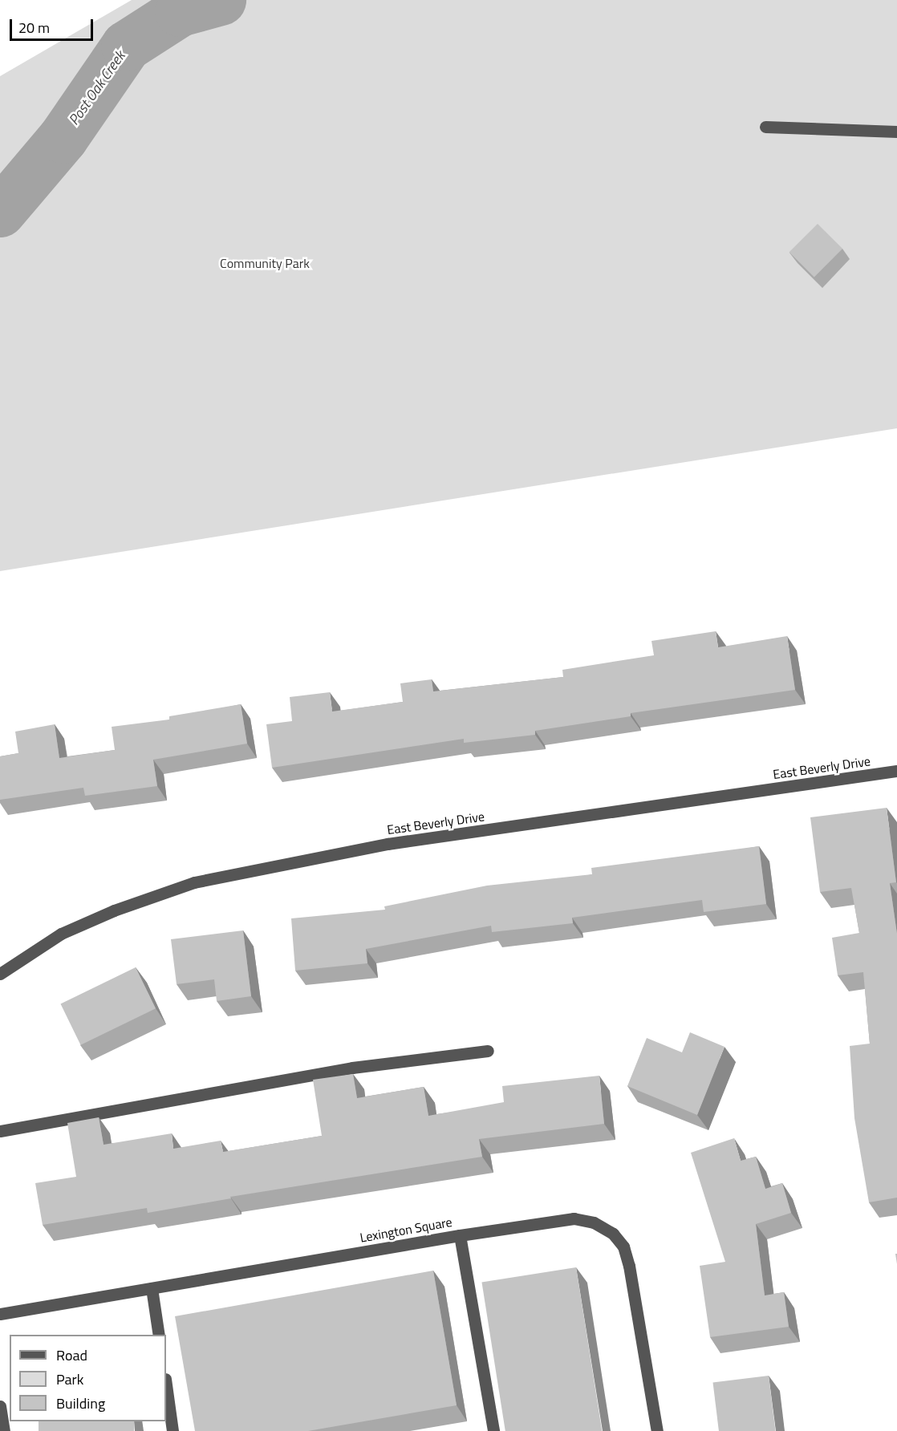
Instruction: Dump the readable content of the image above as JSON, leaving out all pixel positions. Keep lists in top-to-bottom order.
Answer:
{
  "streets": {
    "street": ["East Beverly Drive", "Lexington Square"]
  },
  "water": ["Post Oak Creek"],
  "parks": ["Community Park"],
  "legend": ["Road", "Park", "Building"],
  "scale_bar": "20 m"
}
